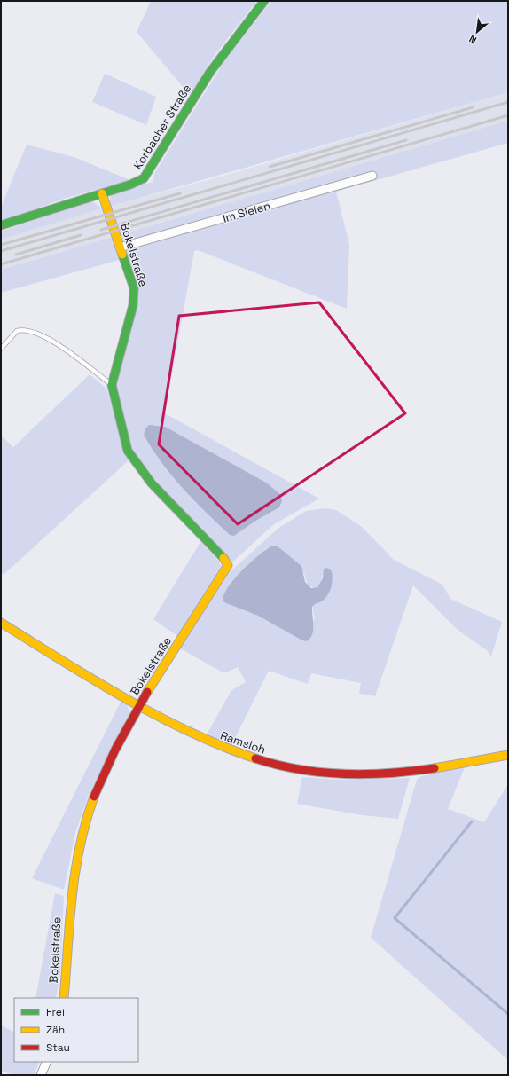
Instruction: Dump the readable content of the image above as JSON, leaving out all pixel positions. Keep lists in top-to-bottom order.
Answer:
{
  "streets": {
    "street": [
      "Korbacher Straße",
      "Im Sielen",
      "Bokelstraße",
      "Ramsloh"
    ]
  },
  "crossings": [
    ["Korbacher Straße", "Bokelstraße"],
    ["Im Sielen", "Bokelstraße"],
    ["Bokelstraße", "Ramsloh"]
  ],
  "legend": ["Frei", "Zäh", "Stau"],
  "north": "bottom left"
}
